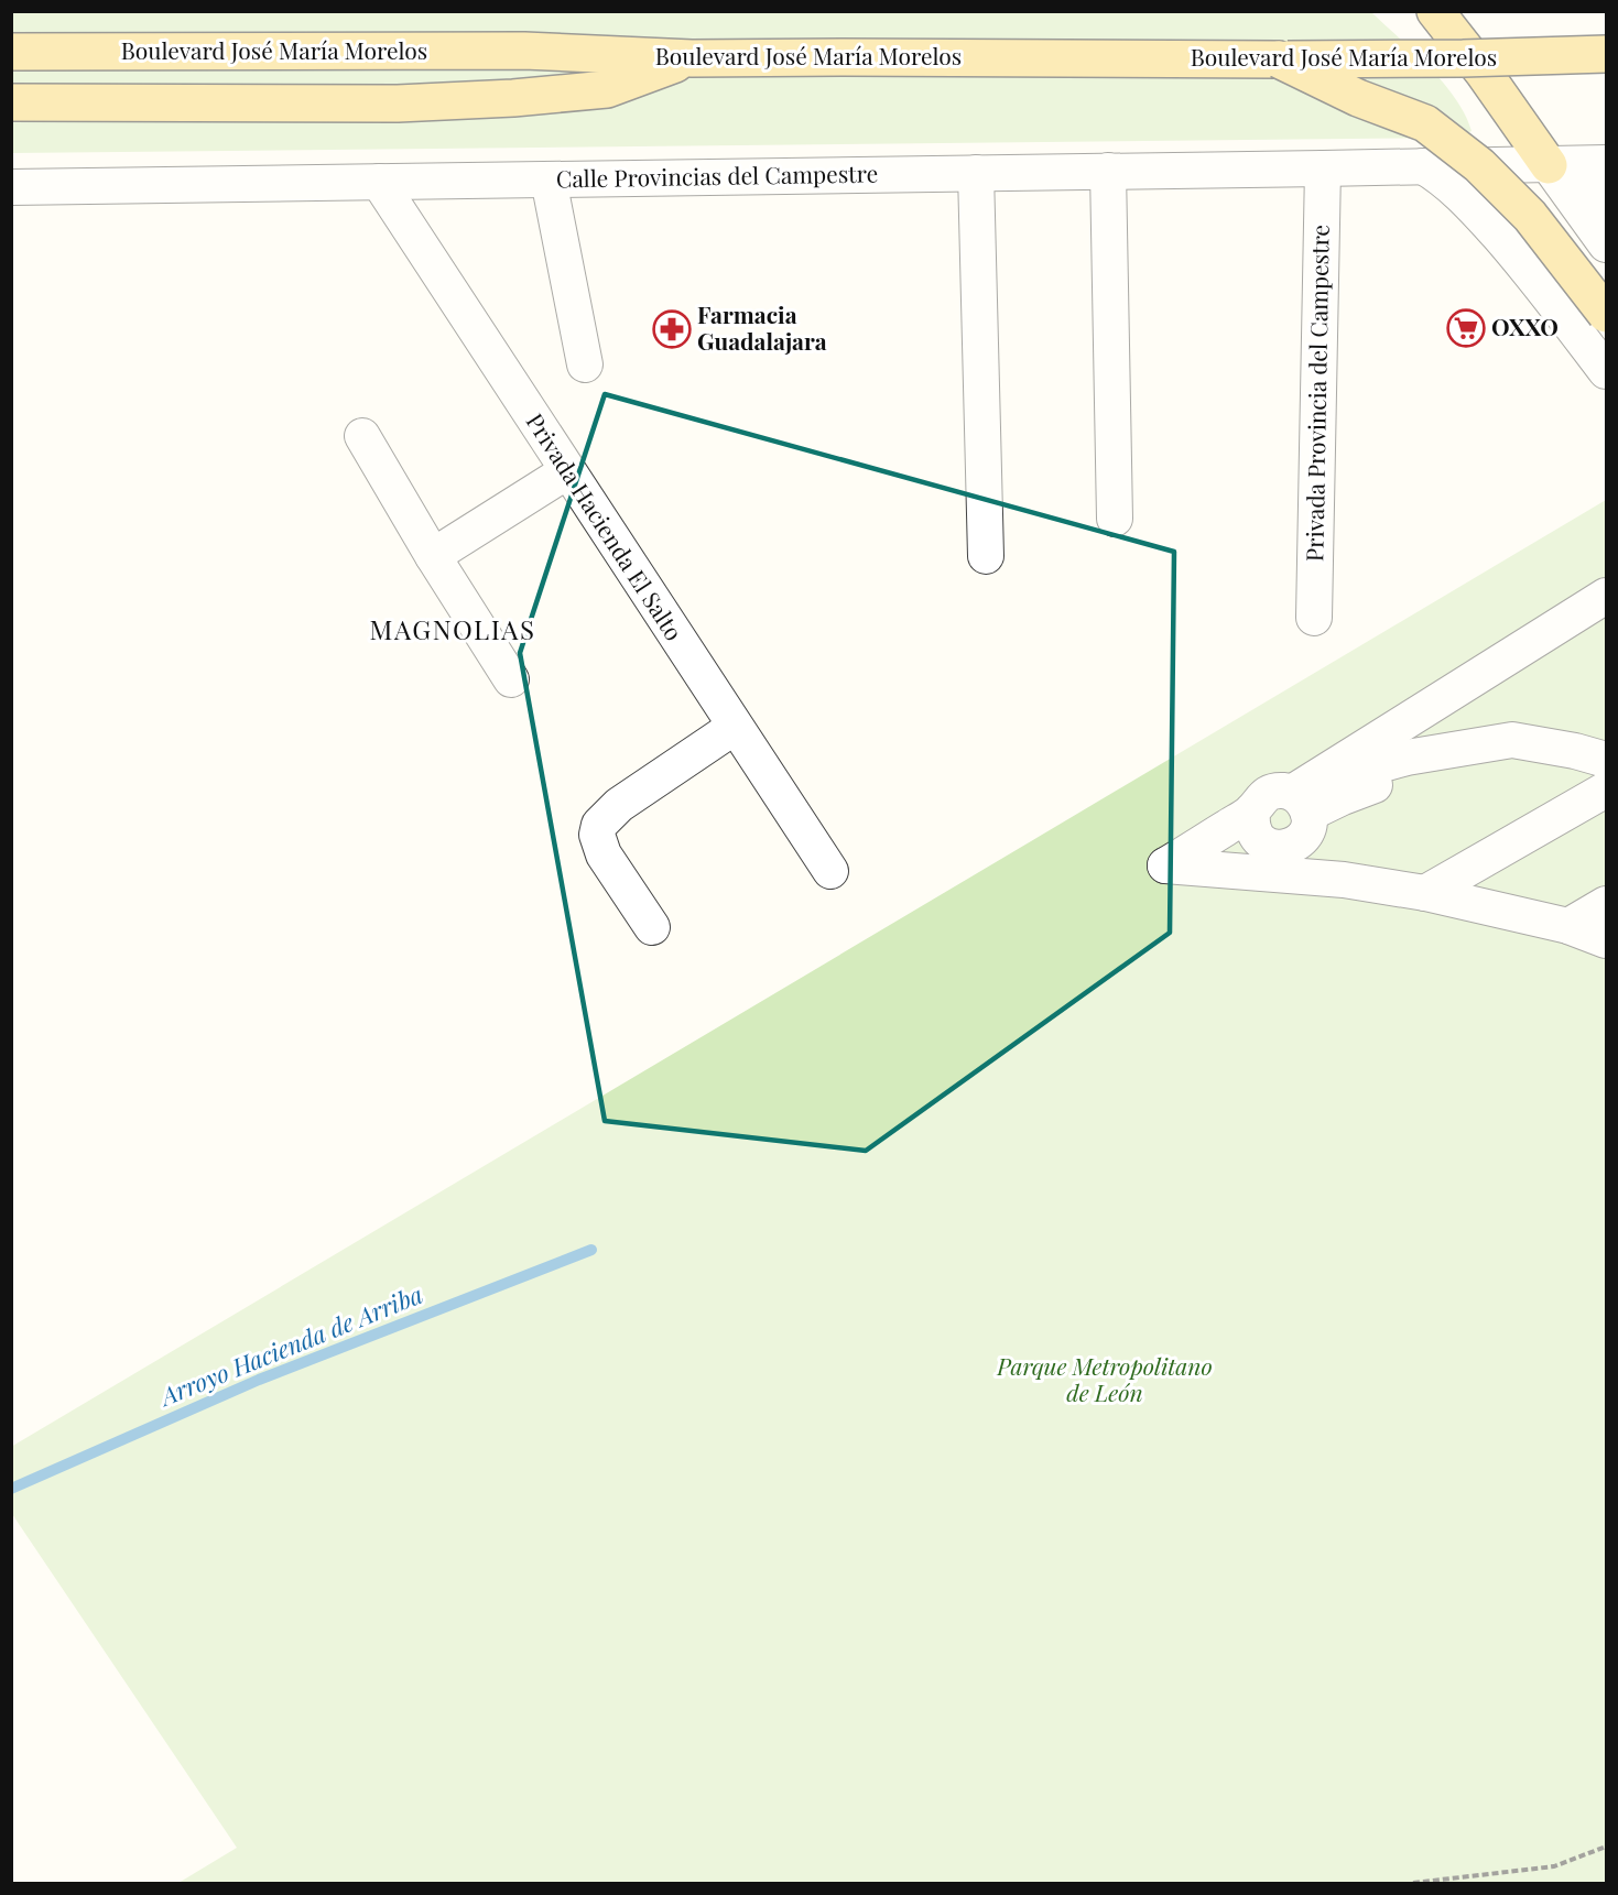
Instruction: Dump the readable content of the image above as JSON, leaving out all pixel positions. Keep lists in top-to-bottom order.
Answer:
{
  "streets": {
    "main road": ["Boulevard José María Morelos"],
    "street": ["Calle Provincias del Campestre", "Privada Provincia del Campestre", "Privada Hacienda El Salto"]
  },
  "crossings": [
    ["Calle Provincias del Campestre", "Privada Provincia del Campestre"],
    ["Calle Provincias del Campestre", "Privada Hacienda El Salto"]
  ],
  "districts": ["MAGNOLIAS"],
  "water": ["Arroyo Hacienda de Arriba"],
  "parks": ["Parque Metropolitano de León"],
  "places": {
    "supermarket": ["OXXO"],
    "pharmacy": ["Farmacia Guadalajara"]
  }
}
